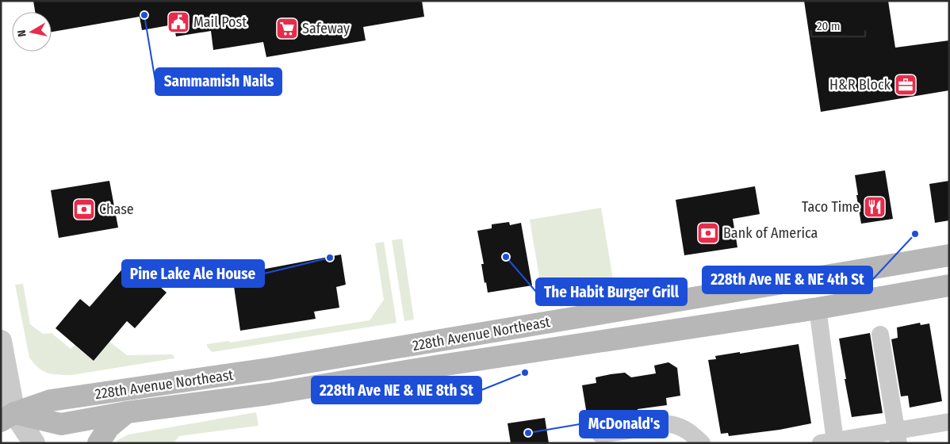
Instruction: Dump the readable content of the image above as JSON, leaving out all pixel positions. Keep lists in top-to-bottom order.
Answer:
{
  "streets": {
    "main road": ["228th Avenue Northeast"]
  },
  "places": {
    "other": [
      "Sammamish Nails",
      "228th Ave NE & NE 4th St",
      "The Habit Burger Grill",
      "Pine Lake Ale House",
      "228th Ave NE & NE 8th St",
      "McDonald's"
    ],
    "public building": ["Mail Post"],
    "supermarket": ["Safeway"],
    "office": ["H&R Block"],
    "restaurant": ["Taco Time"],
    "bank": ["Chase", "Bank of America"]
  },
  "scale_bar": "20 m",
  "north": "left"
}
